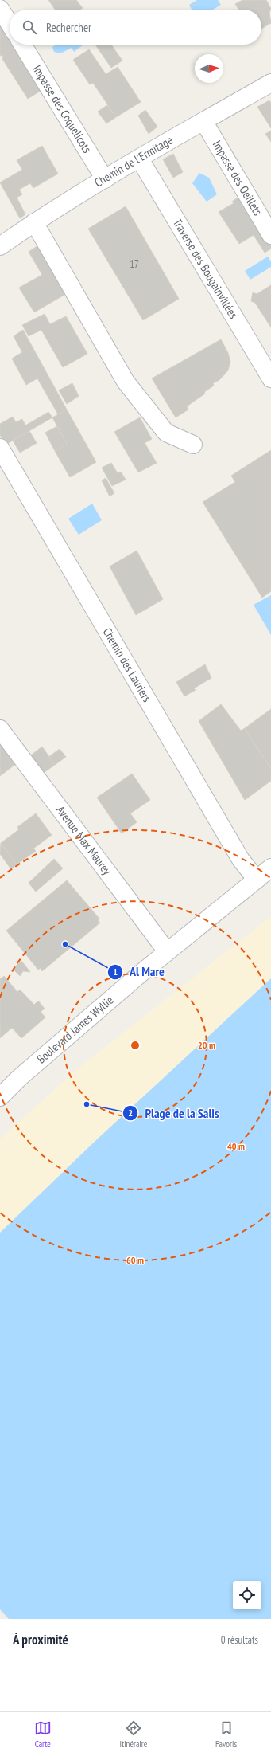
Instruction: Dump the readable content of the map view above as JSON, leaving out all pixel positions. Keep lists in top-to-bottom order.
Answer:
{
  "streets": {
    "street": [
      "Impasse des Coquelicots",
      "Chemin de l'Ermitage",
      "Impasse des Oeillets",
      "Traverse des Bougainvillées",
      "Chemin des Lauriers",
      "Avenue Max Maurey",
      "Boulevard James Wyllie"
    ]
  },
  "crossings": [
    ["Impasse des Coquelicots", "Chemin de l'Ermitage"],
    ["Chemin de l'Ermitage", "Impasse des Oeillets"],
    ["Chemin de l'Ermitage", "Traverse des Bougainvillées"],
    ["Chemin des Lauriers", "Boulevard James Wyllie"],
    ["Avenue Max Maurey", "Boulevard James Wyllie"]
  ],
  "places": ["Al Mare", "Plage de la Salis"],
  "house_numbers": ["17"],
  "north": "right",
  "page": {
    "search": "Rechercher",
    "heading": ["À proximité", "0 résultats"],
    "nav": ["Carte", "Itinéraire", "Favoris"]
  },
  "rings": ["20 m", "40 m", "60 m"]
}
